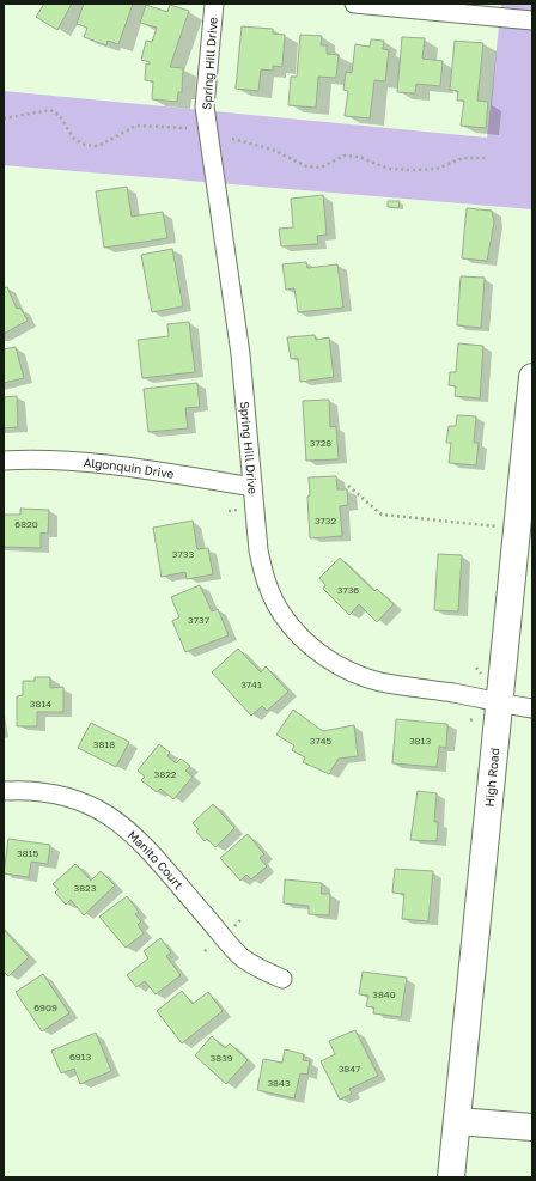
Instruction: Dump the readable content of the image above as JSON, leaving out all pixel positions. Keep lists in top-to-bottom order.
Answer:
{
  "streets": {
    "street": [
      "Spring Hill Drive",
      "Algonquin Drive",
      "High Road",
      "Manito Court"
    ]
  },
  "crossings": [
    ["Spring Hill Drive", "Algonquin Drive"],
    ["Spring Hill Drive", "High Road"]
  ],
  "house_numbers": [
    "3728",
    "3732",
    "6820",
    "3733",
    "3736",
    "3737",
    "3741",
    "3814",
    "3745",
    "3813",
    "3818",
    "3822",
    "3815",
    "3823",
    "3840",
    "6909",
    "6913",
    "3839",
    "3847",
    "3843"
  ]
}
